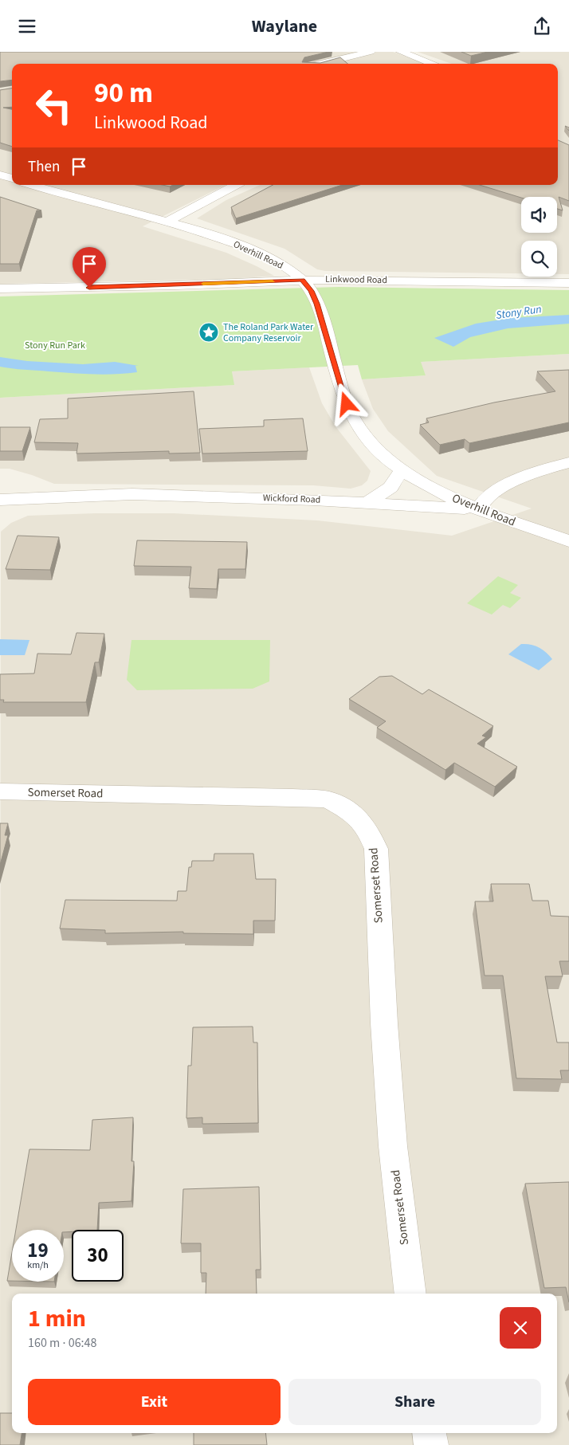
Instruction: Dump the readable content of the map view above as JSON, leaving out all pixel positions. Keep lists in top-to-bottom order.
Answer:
{
  "streets": {
    "street": [
      "Overhill Road",
      "Linkwood Road",
      "Wickford Road",
      "Somerset Road"
    ]
  },
  "crossings": [
    ["Overhill Road", "Linkwood Road"],
    ["Overhill Road", "Wickford Road"]
  ],
  "water": ["Stony Run"],
  "parks": ["Stony Run Park"],
  "places": {
    "place": ["The Roland Park Water Company Reservoir"]
  },
  "page": {
    "header": "Waylane",
    "turn": ["90 m", "Linkwood Road"],
    "then": "Then",
    "speed": "19 km/h",
    "limit": "30",
    "heading": ["1 min", "160 m · 06:48"],
    "buttons": ["Exit", "Share"]
  }
}
